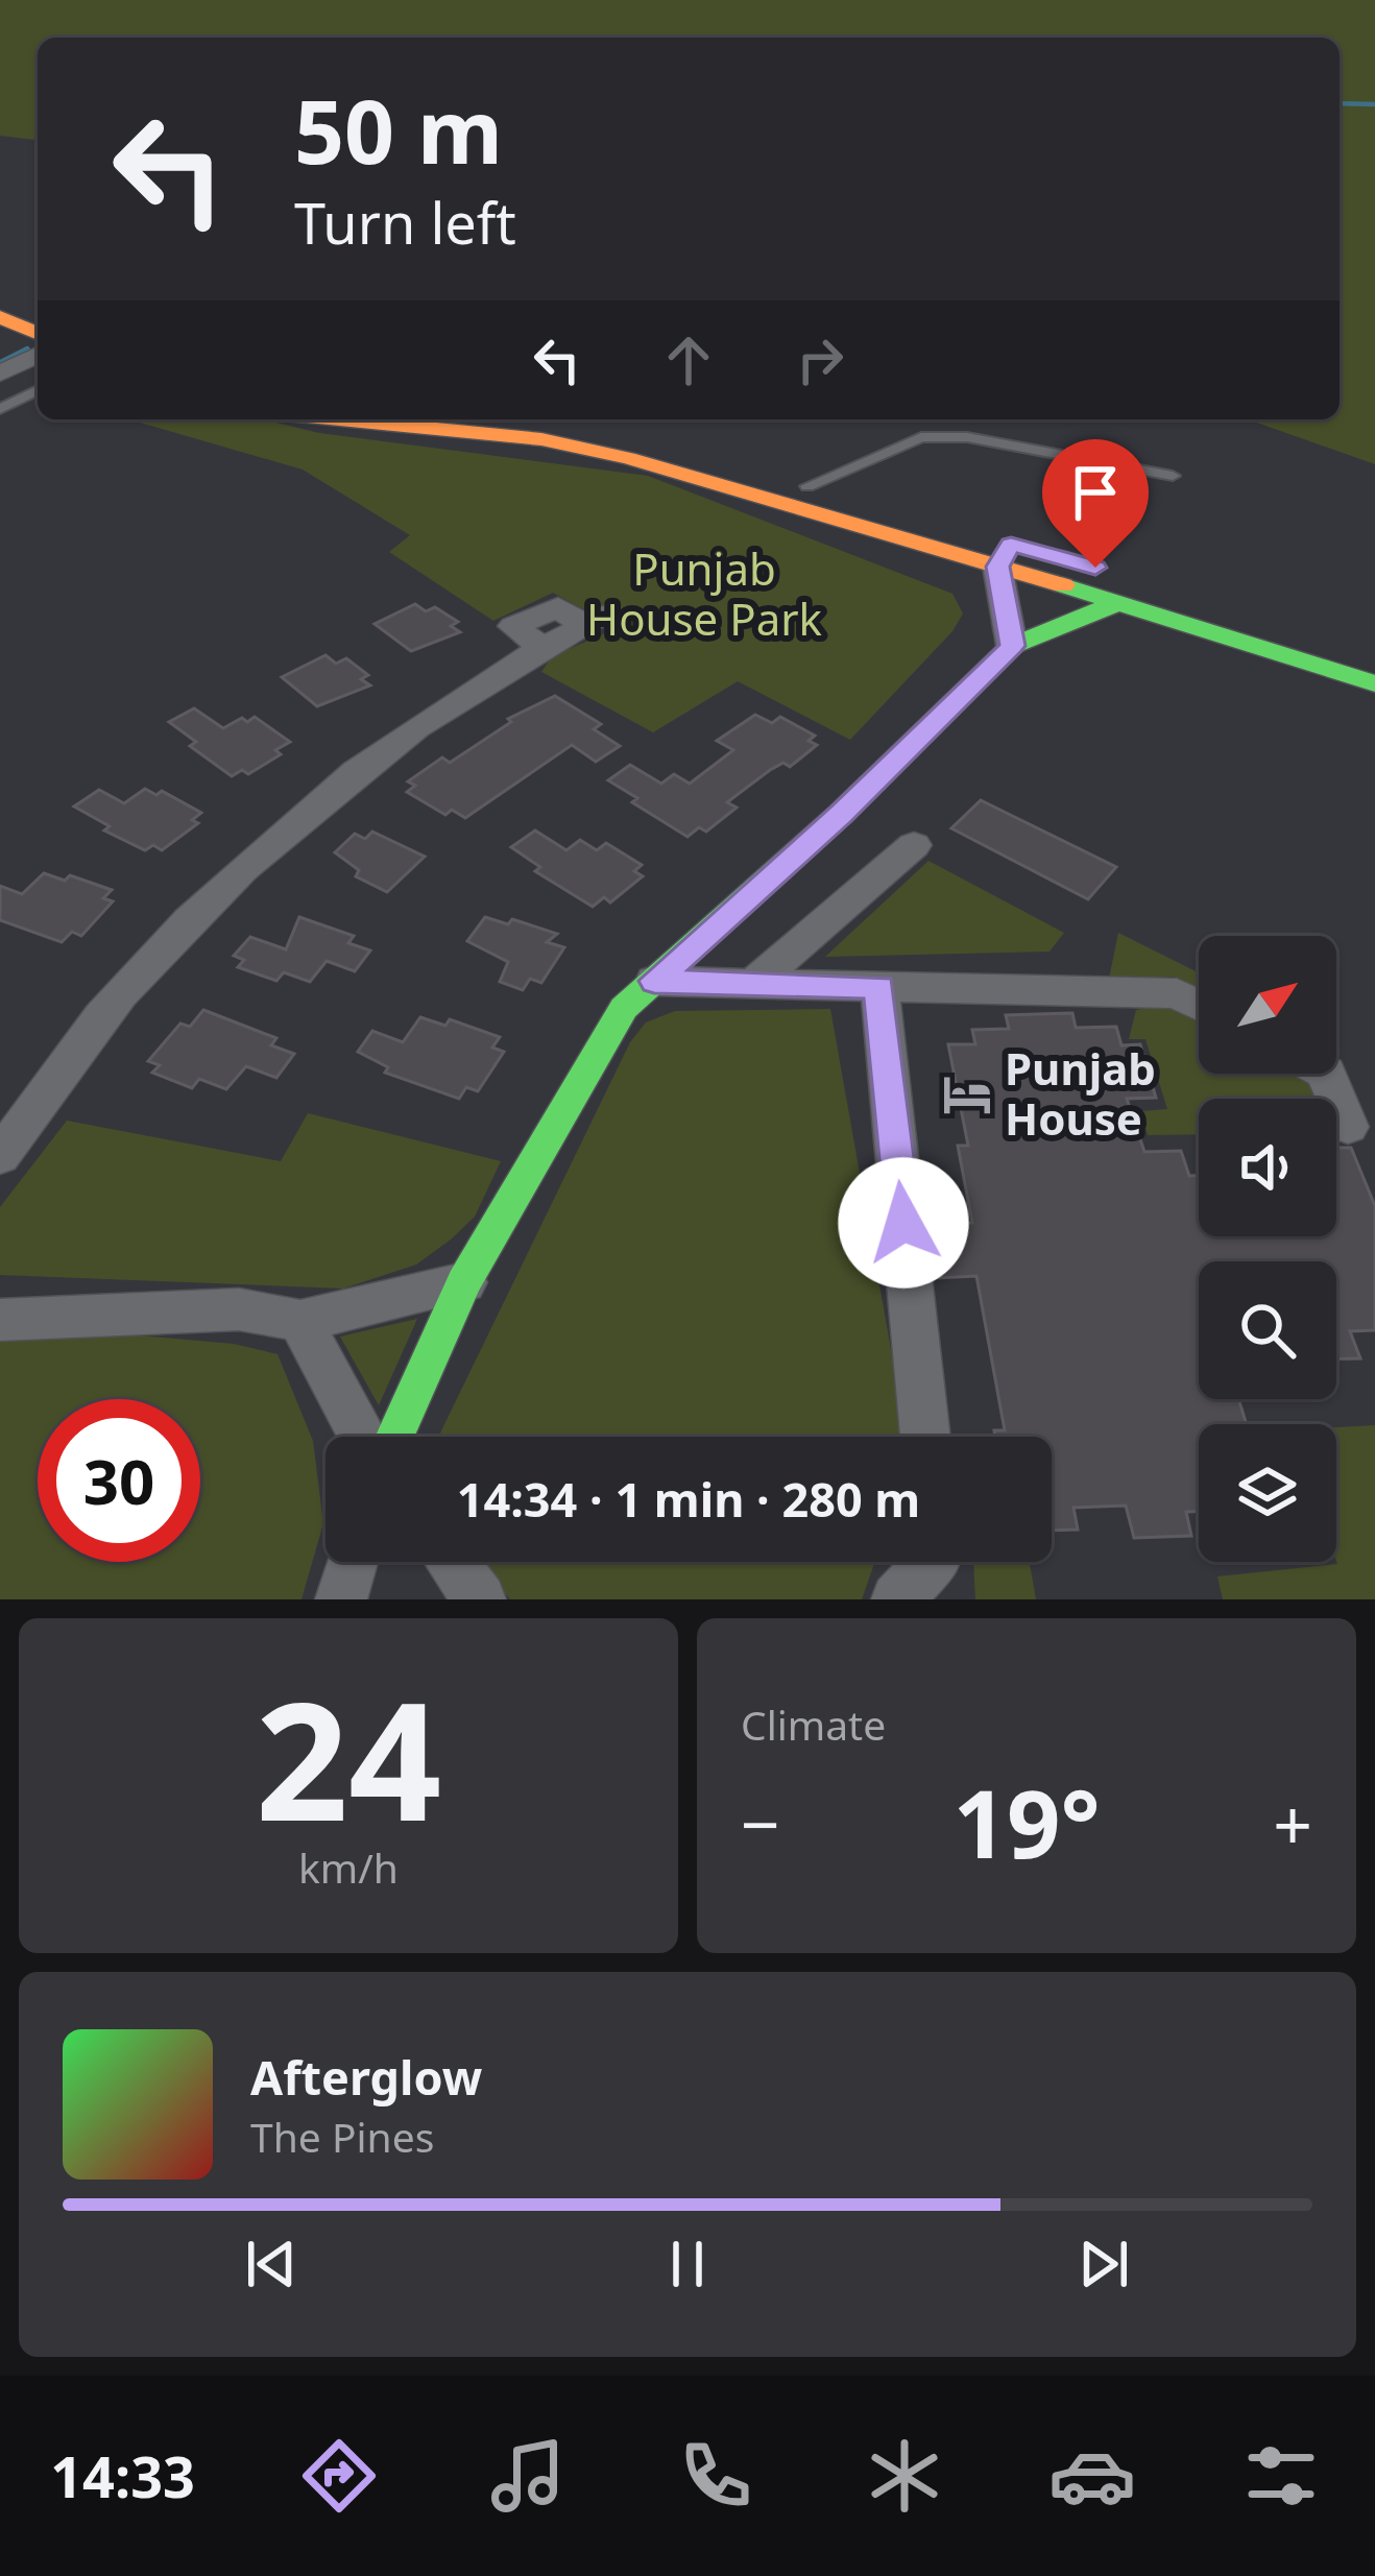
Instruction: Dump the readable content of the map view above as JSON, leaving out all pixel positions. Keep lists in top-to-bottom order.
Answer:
{
  "parks": ["Punjab House Park"],
  "places": {
    "hotel": ["Punjab House"]
  },
  "north": "top right",
  "page": {
    "turn": ["50 m", "Turn left"],
    "limit": "30",
    "trip": "14:34 · 1 min · 280 m",
    "tile": [
      ["24", "km/h"],
      "Climate"
    ],
    "heat": ["−", "19°", "+"],
    "song": ["Afterglow", "The Pines"],
    "tabs": "14:33"
  }
}
